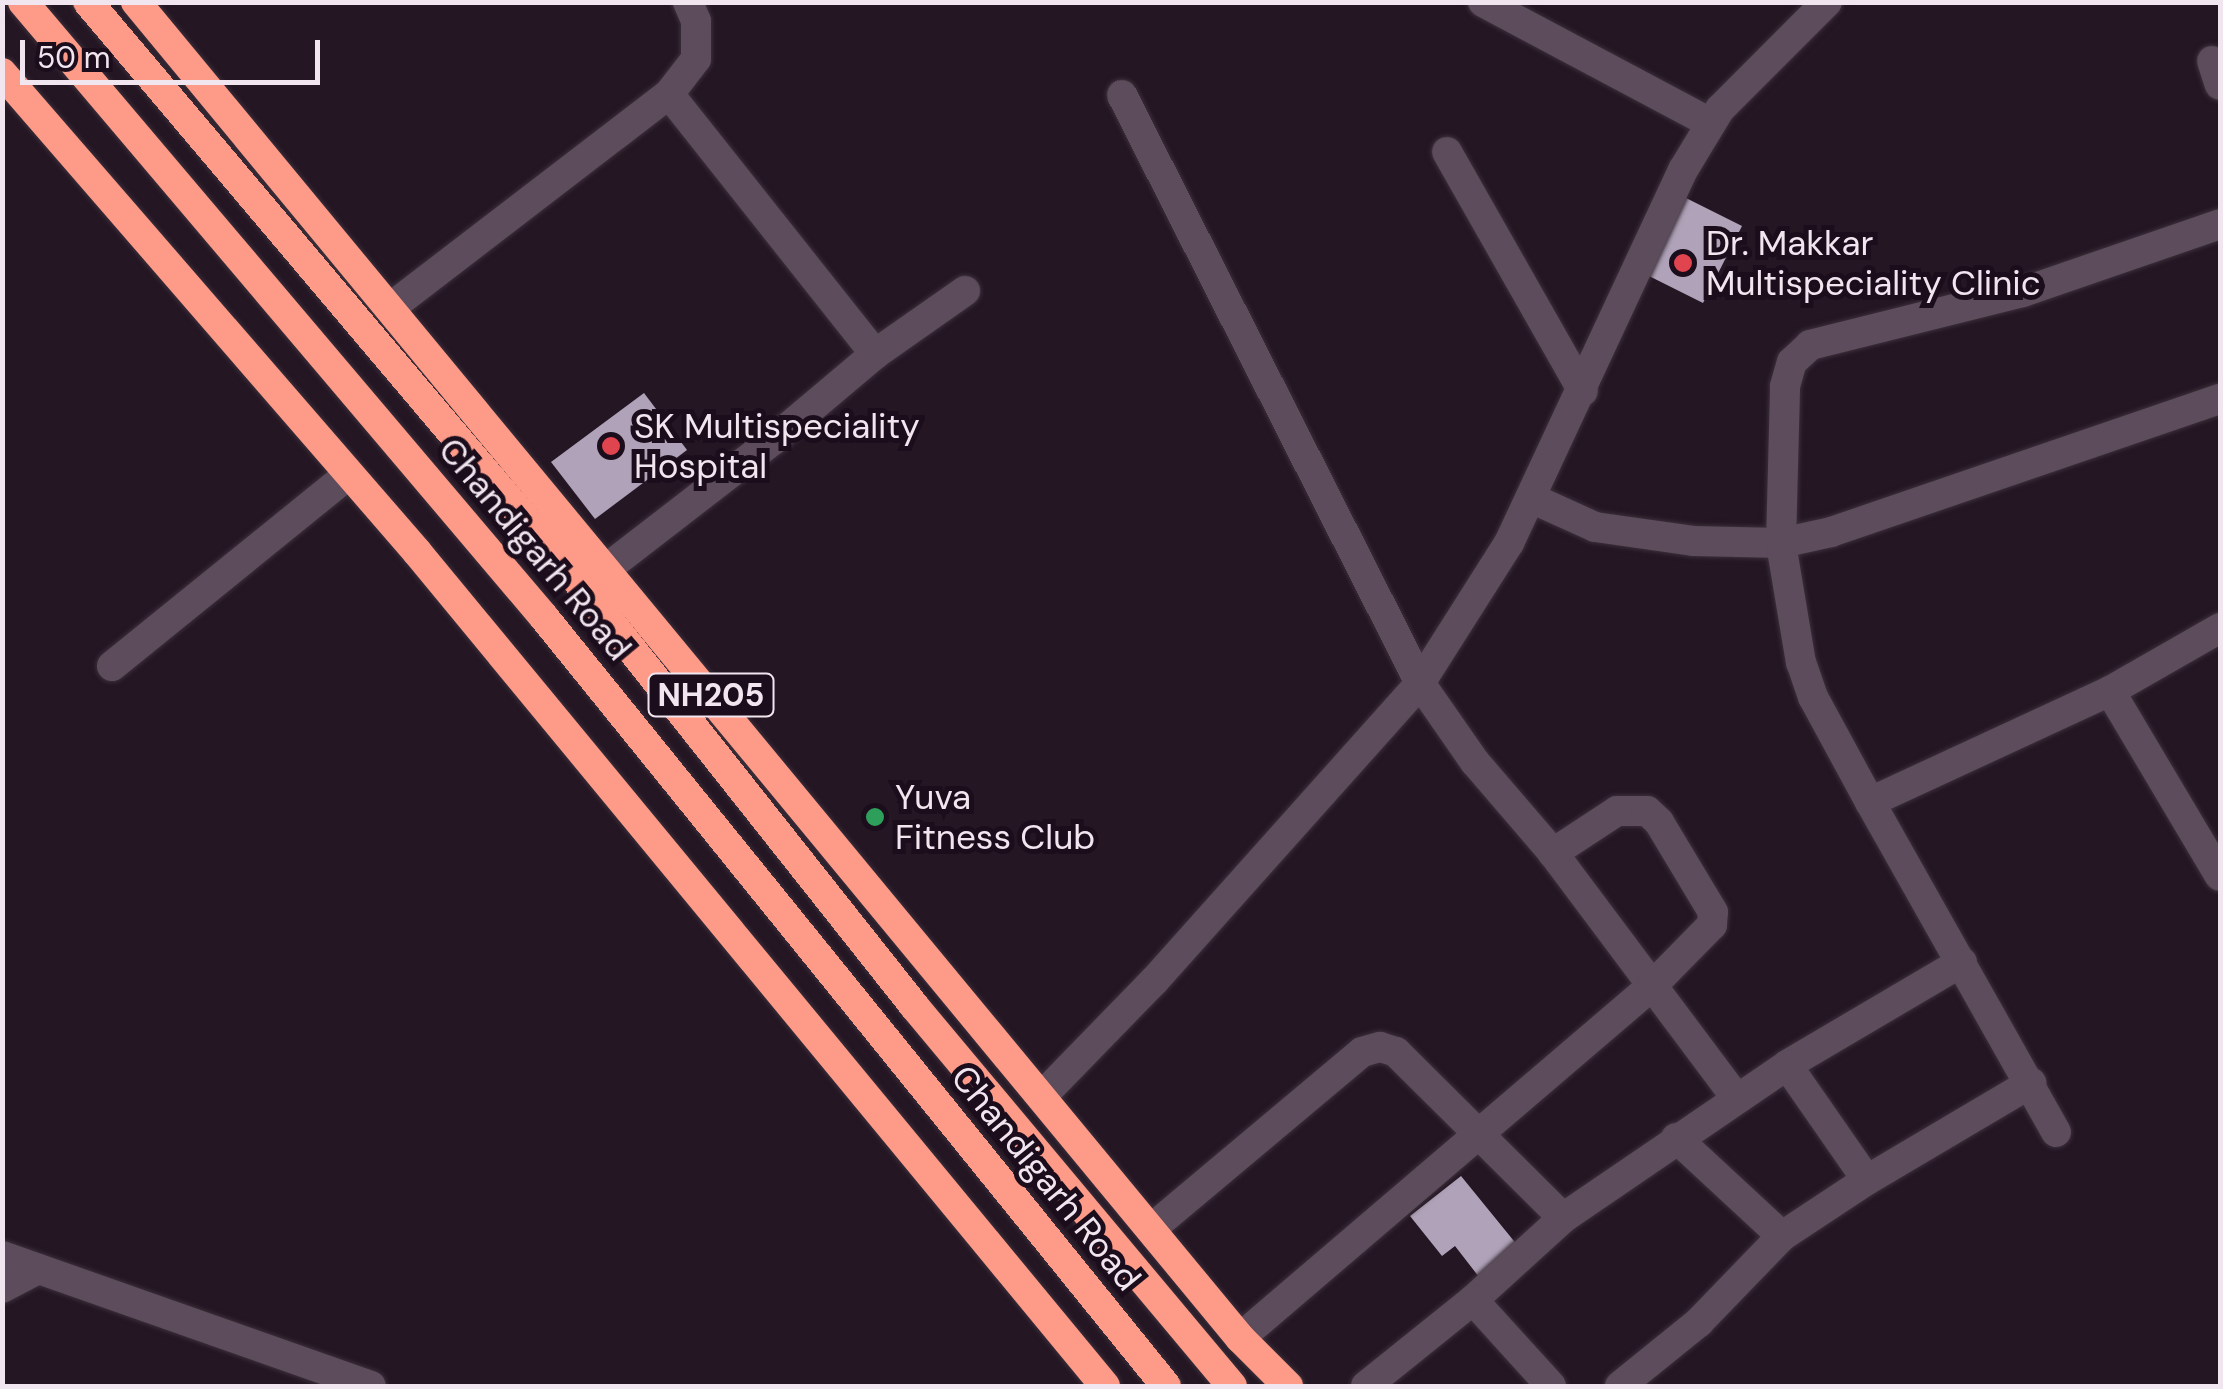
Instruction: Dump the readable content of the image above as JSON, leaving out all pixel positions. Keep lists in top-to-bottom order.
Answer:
{
  "streets": {
    "highway": ["Chandigarh Road", "NH205"]
  },
  "places": ["Dr. Makkar Multispeciality Clinic", "SK Multispeciality Hospital", "Yuva Fitness Club"],
  "scale_bar": "50 m"
}
